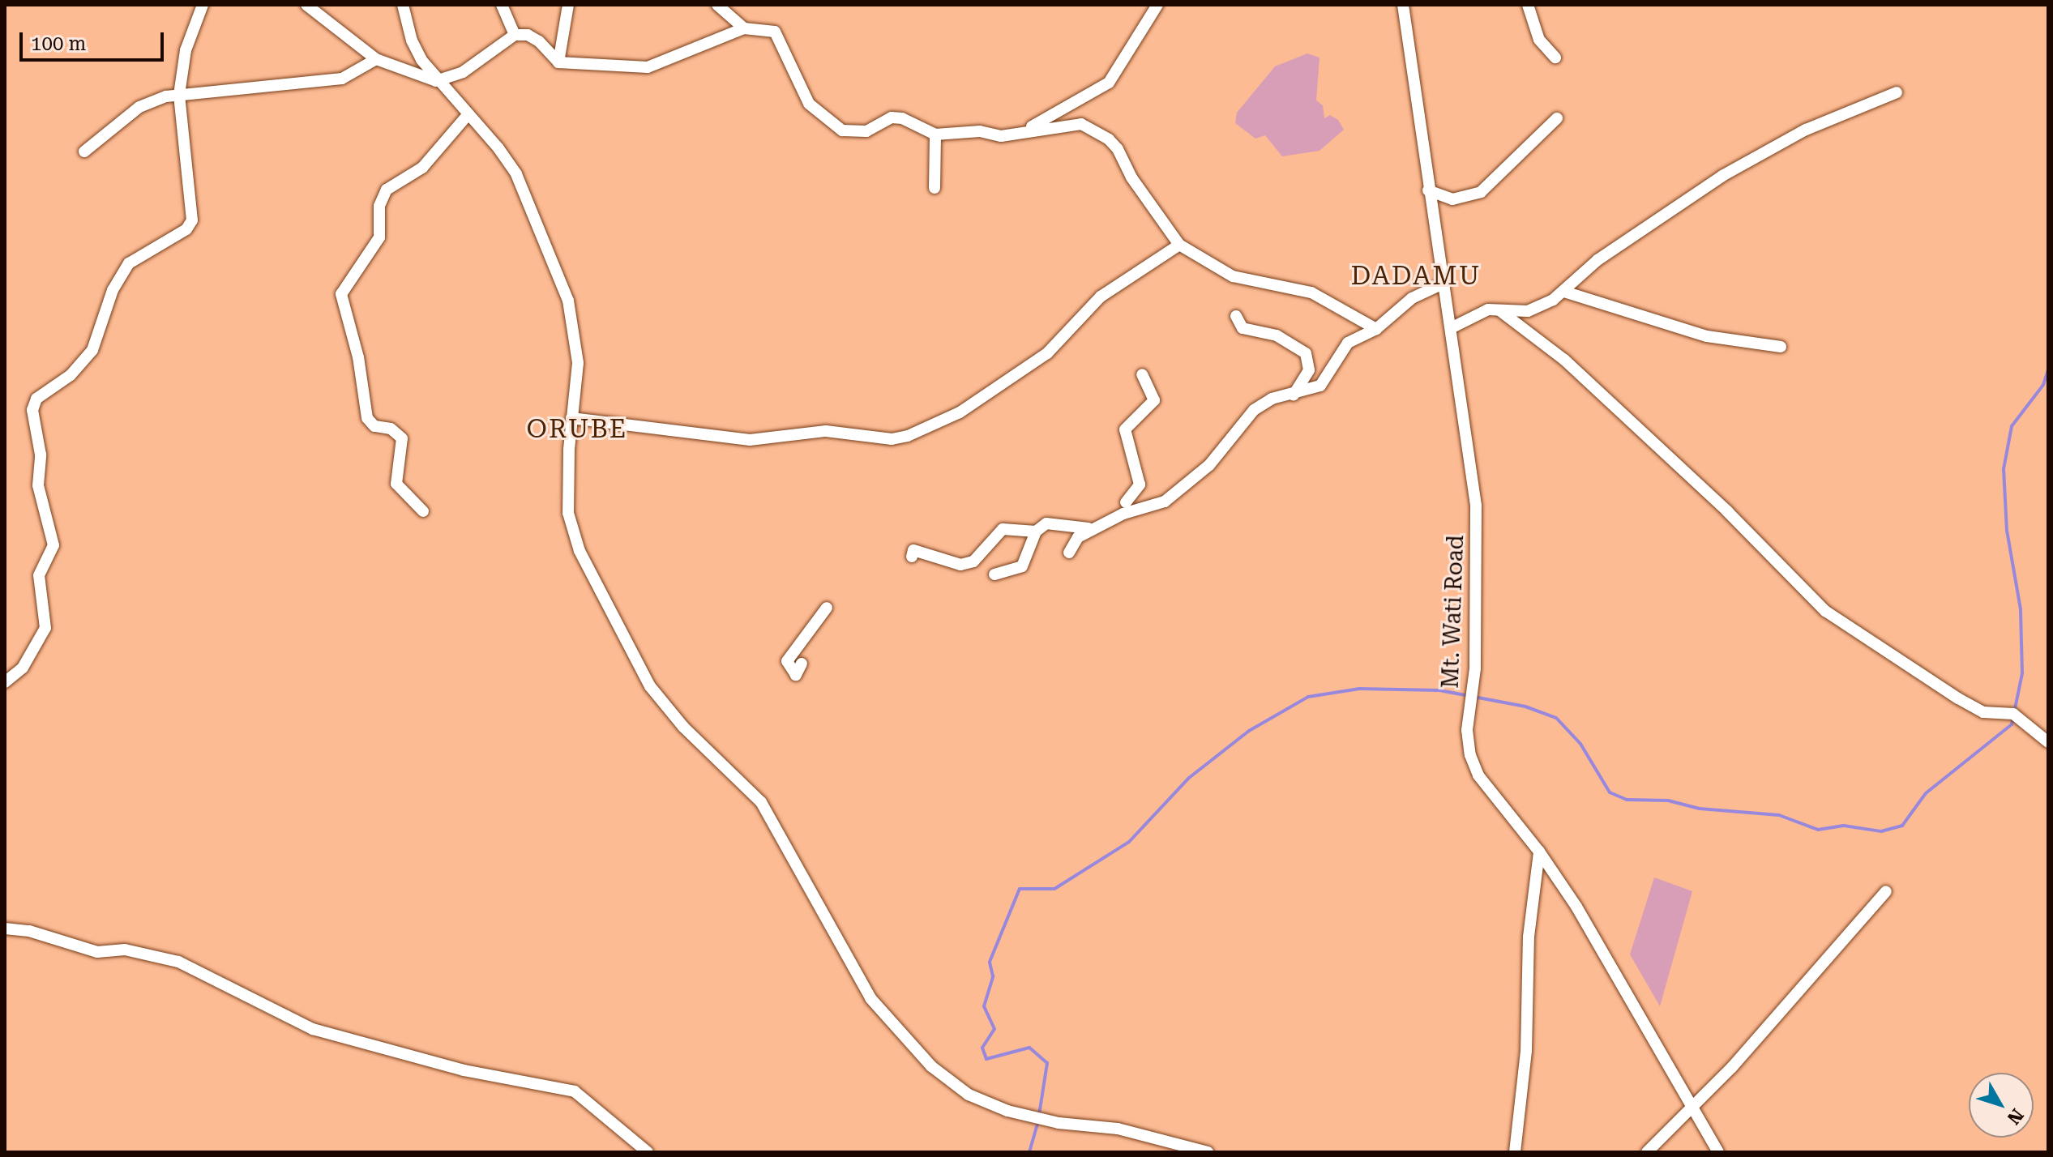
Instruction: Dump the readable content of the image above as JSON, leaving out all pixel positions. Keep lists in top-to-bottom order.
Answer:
{
  "streets": {
    "street": ["Mt. Wati Road"]
  },
  "districts": ["DADAMU", "ORUBE"],
  "scale_bar": "100 m",
  "north": "bottom right"
}
